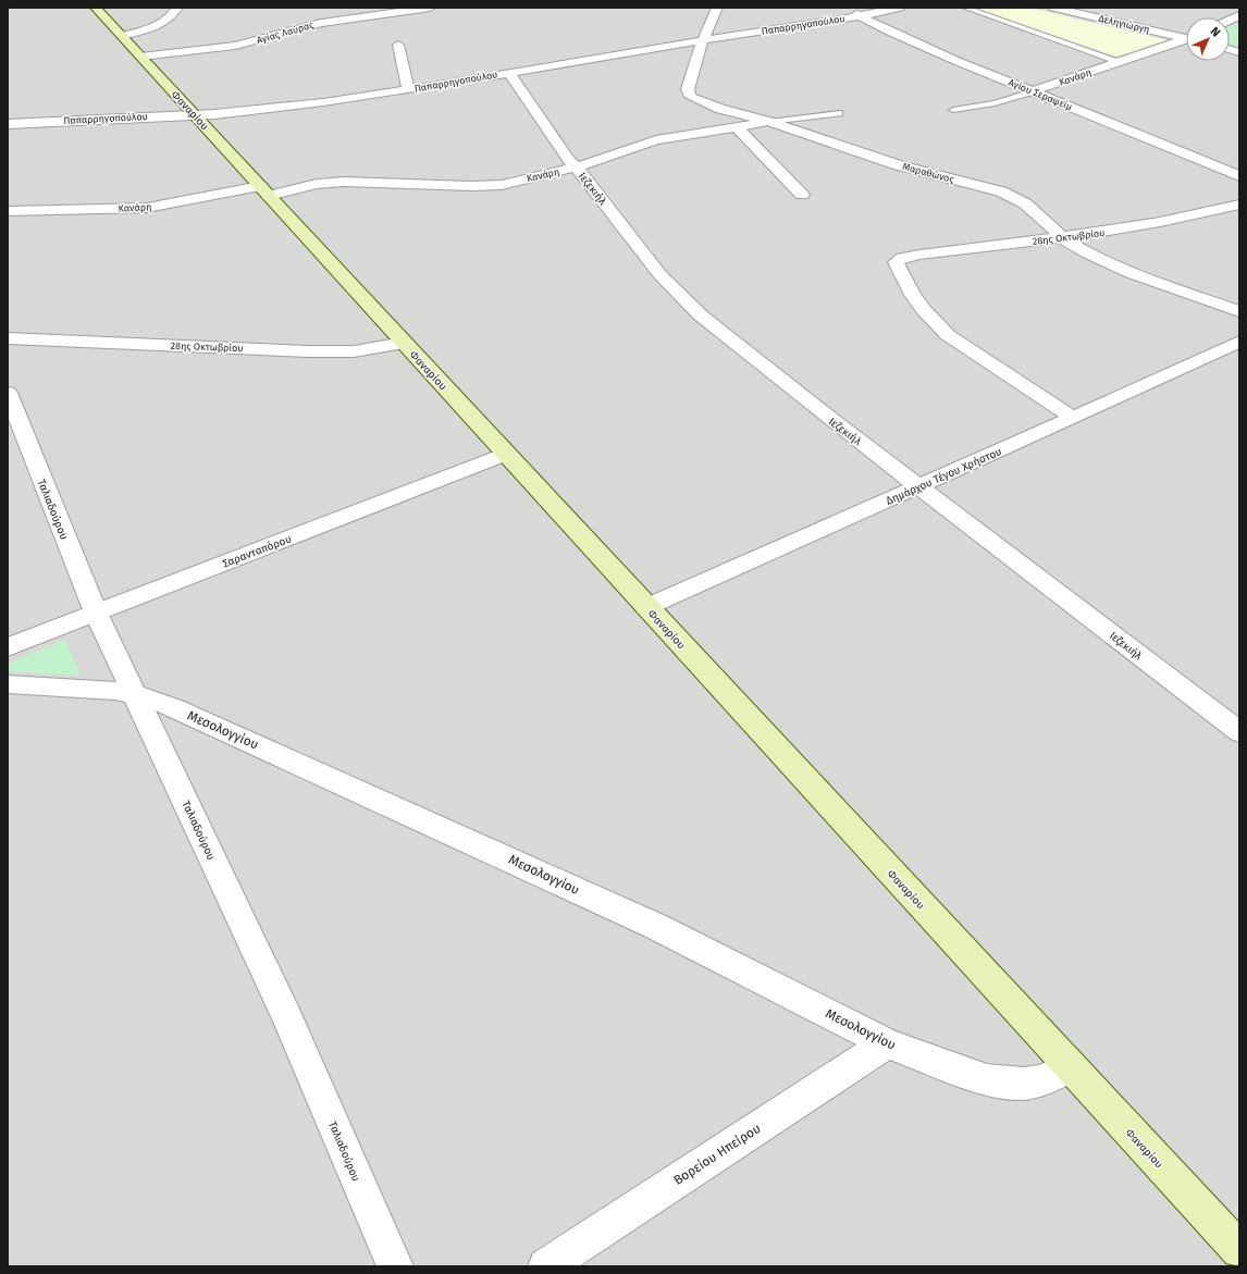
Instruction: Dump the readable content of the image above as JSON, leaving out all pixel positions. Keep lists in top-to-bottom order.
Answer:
{
  "streets": {
    "main road": ["Φαναρίου"],
    "street": [
      "Δεληγιώργη",
      "Παπαρρηγοπούλου",
      "Αγίας Λαύρας",
      "Κανάρη",
      "Αγίου Σεραφείμ",
      "Μαραθώνος",
      "Ιεζεκιήλ",
      "28ης Οκτωβρίου",
      "Δημάρχου Τέγου Χρήστου",
      "Ταλιαδούρου",
      "Σαρανταπόρου",
      "Μεσολογγίου",
      "Βορείου Ηπείρου"
    ]
  },
  "crossings": [
    ["Παπαρρηγοπούλου", "Αγίου Σεραφείμ"],
    ["Παπαρρηγοπούλου", "Φαναρίου"],
    ["Παπαρρηγοπούλου", "Μαραθώνος"],
    ["Παπαρρηγοπούλου", "Ιεζεκιήλ"],
    ["Αγίας Λαύρας", "Φαναρίου"],
    ["Κανάρη", "Αγίου Σεραφείμ"],
    ["Κανάρη", "Φαναρίου"],
    ["Κανάρη", "Μαραθώνος"],
    ["Κανάρη", "Ιεζεκιήλ"],
    ["Φαναρίου", "28ης Οκτωβρίου"],
    ["Φαναρίου", "Δημάρχου Τέγου Χρήστου"],
    ["Φαναρίου", "Σαρανταπόρου"],
    ["Φαναρίου", "Μεσολογγίου"],
    ["Μαραθώνος", "28ης Οκτωβρίου"],
    ["Ιεζεκιήλ", "Δημάρχου Τέγου Χρήστου"],
    ["28ης Οκτωβρίου", "Δημάρχου Τέγου Χρήστου"],
    ["Ταλιαδούρου", "Σαρανταπόρου"],
    ["Ταλιαδούρου", "Μεσολογγίου"],
    ["Μεσολογγίου", "Βορείου Ηπείρου"]
  ],
  "north": "top right"
}
